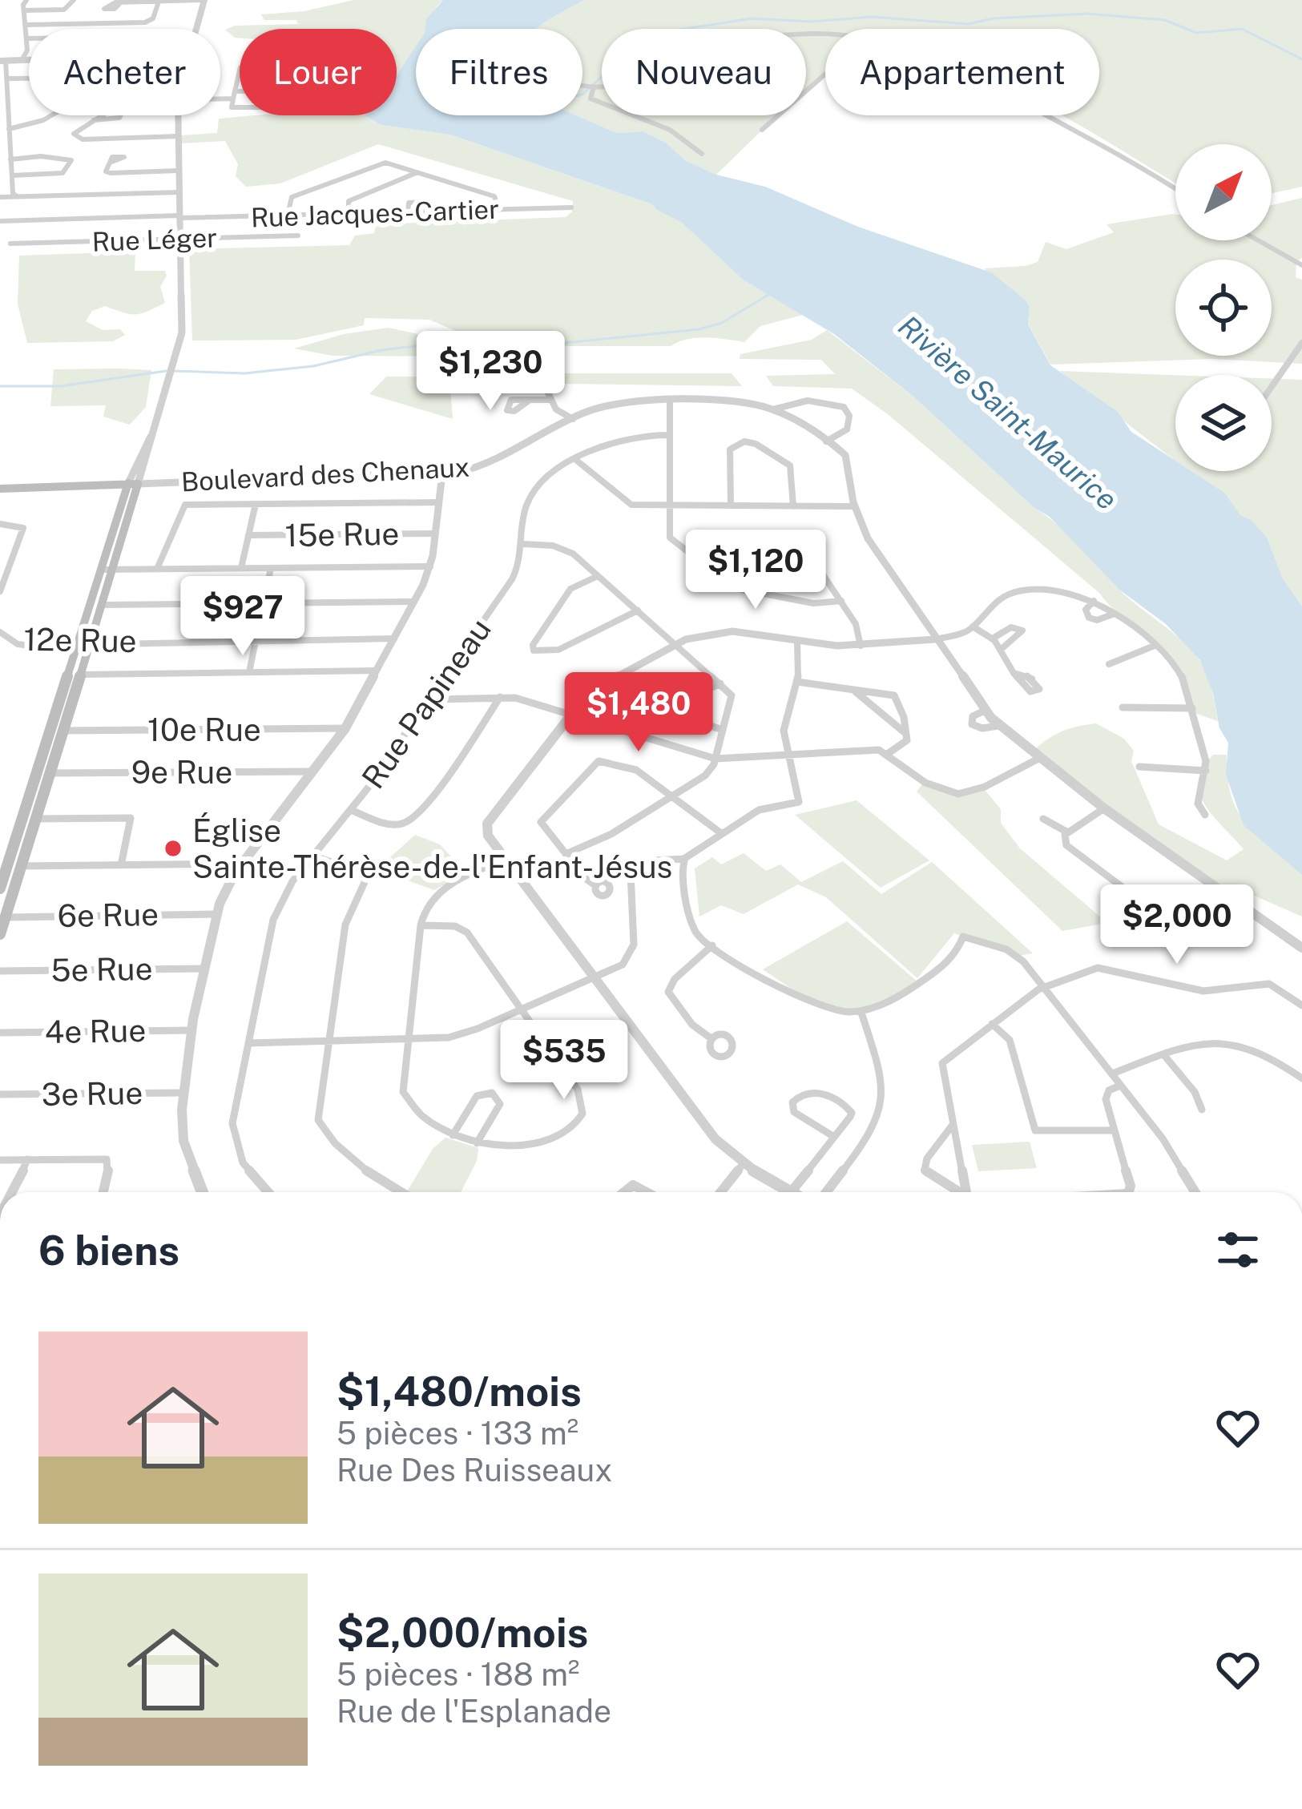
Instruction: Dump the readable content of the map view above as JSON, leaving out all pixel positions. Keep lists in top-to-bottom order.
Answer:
{
  "streets": {
    "main road": ["Boulevard des Chenaux"],
    "street": [
      "Rue Jacques-Cartier",
      "Rue Léger",
      "15e Rue",
      "12e Rue",
      "Rue Papineau",
      "10e Rue",
      "9e Rue",
      "6e Rue",
      "5e Rue",
      "4e Rue",
      "3e Rue"
    ]
  },
  "water": ["Rivière Saint-Maurice"],
  "places": ["Église Sainte-Thérèse-de-l'Enfant-Jésus"],
  "north": "top right",
  "page": {
    "chip": [
      "Acheter",
      "Louer",
      "Filtres",
      "Nouveau",
      "Appartement"
    ],
    "price": [
      "$1,230",
      "$1,120",
      "$927",
      "$1,480",
      "$2,000",
      "$535"
    ],
    "heading": "6 biens",
    "list": [
      {
        "name": "$1,480/mois",
        "note": "5 pièces · 133 m² · Rue Des Ruisseaux"
      },
      {
        "name": "$2,000/mois",
        "note": "5 pièces · 188 m² · Rue de l'Esplanade"
      }
    ]
  }
}
